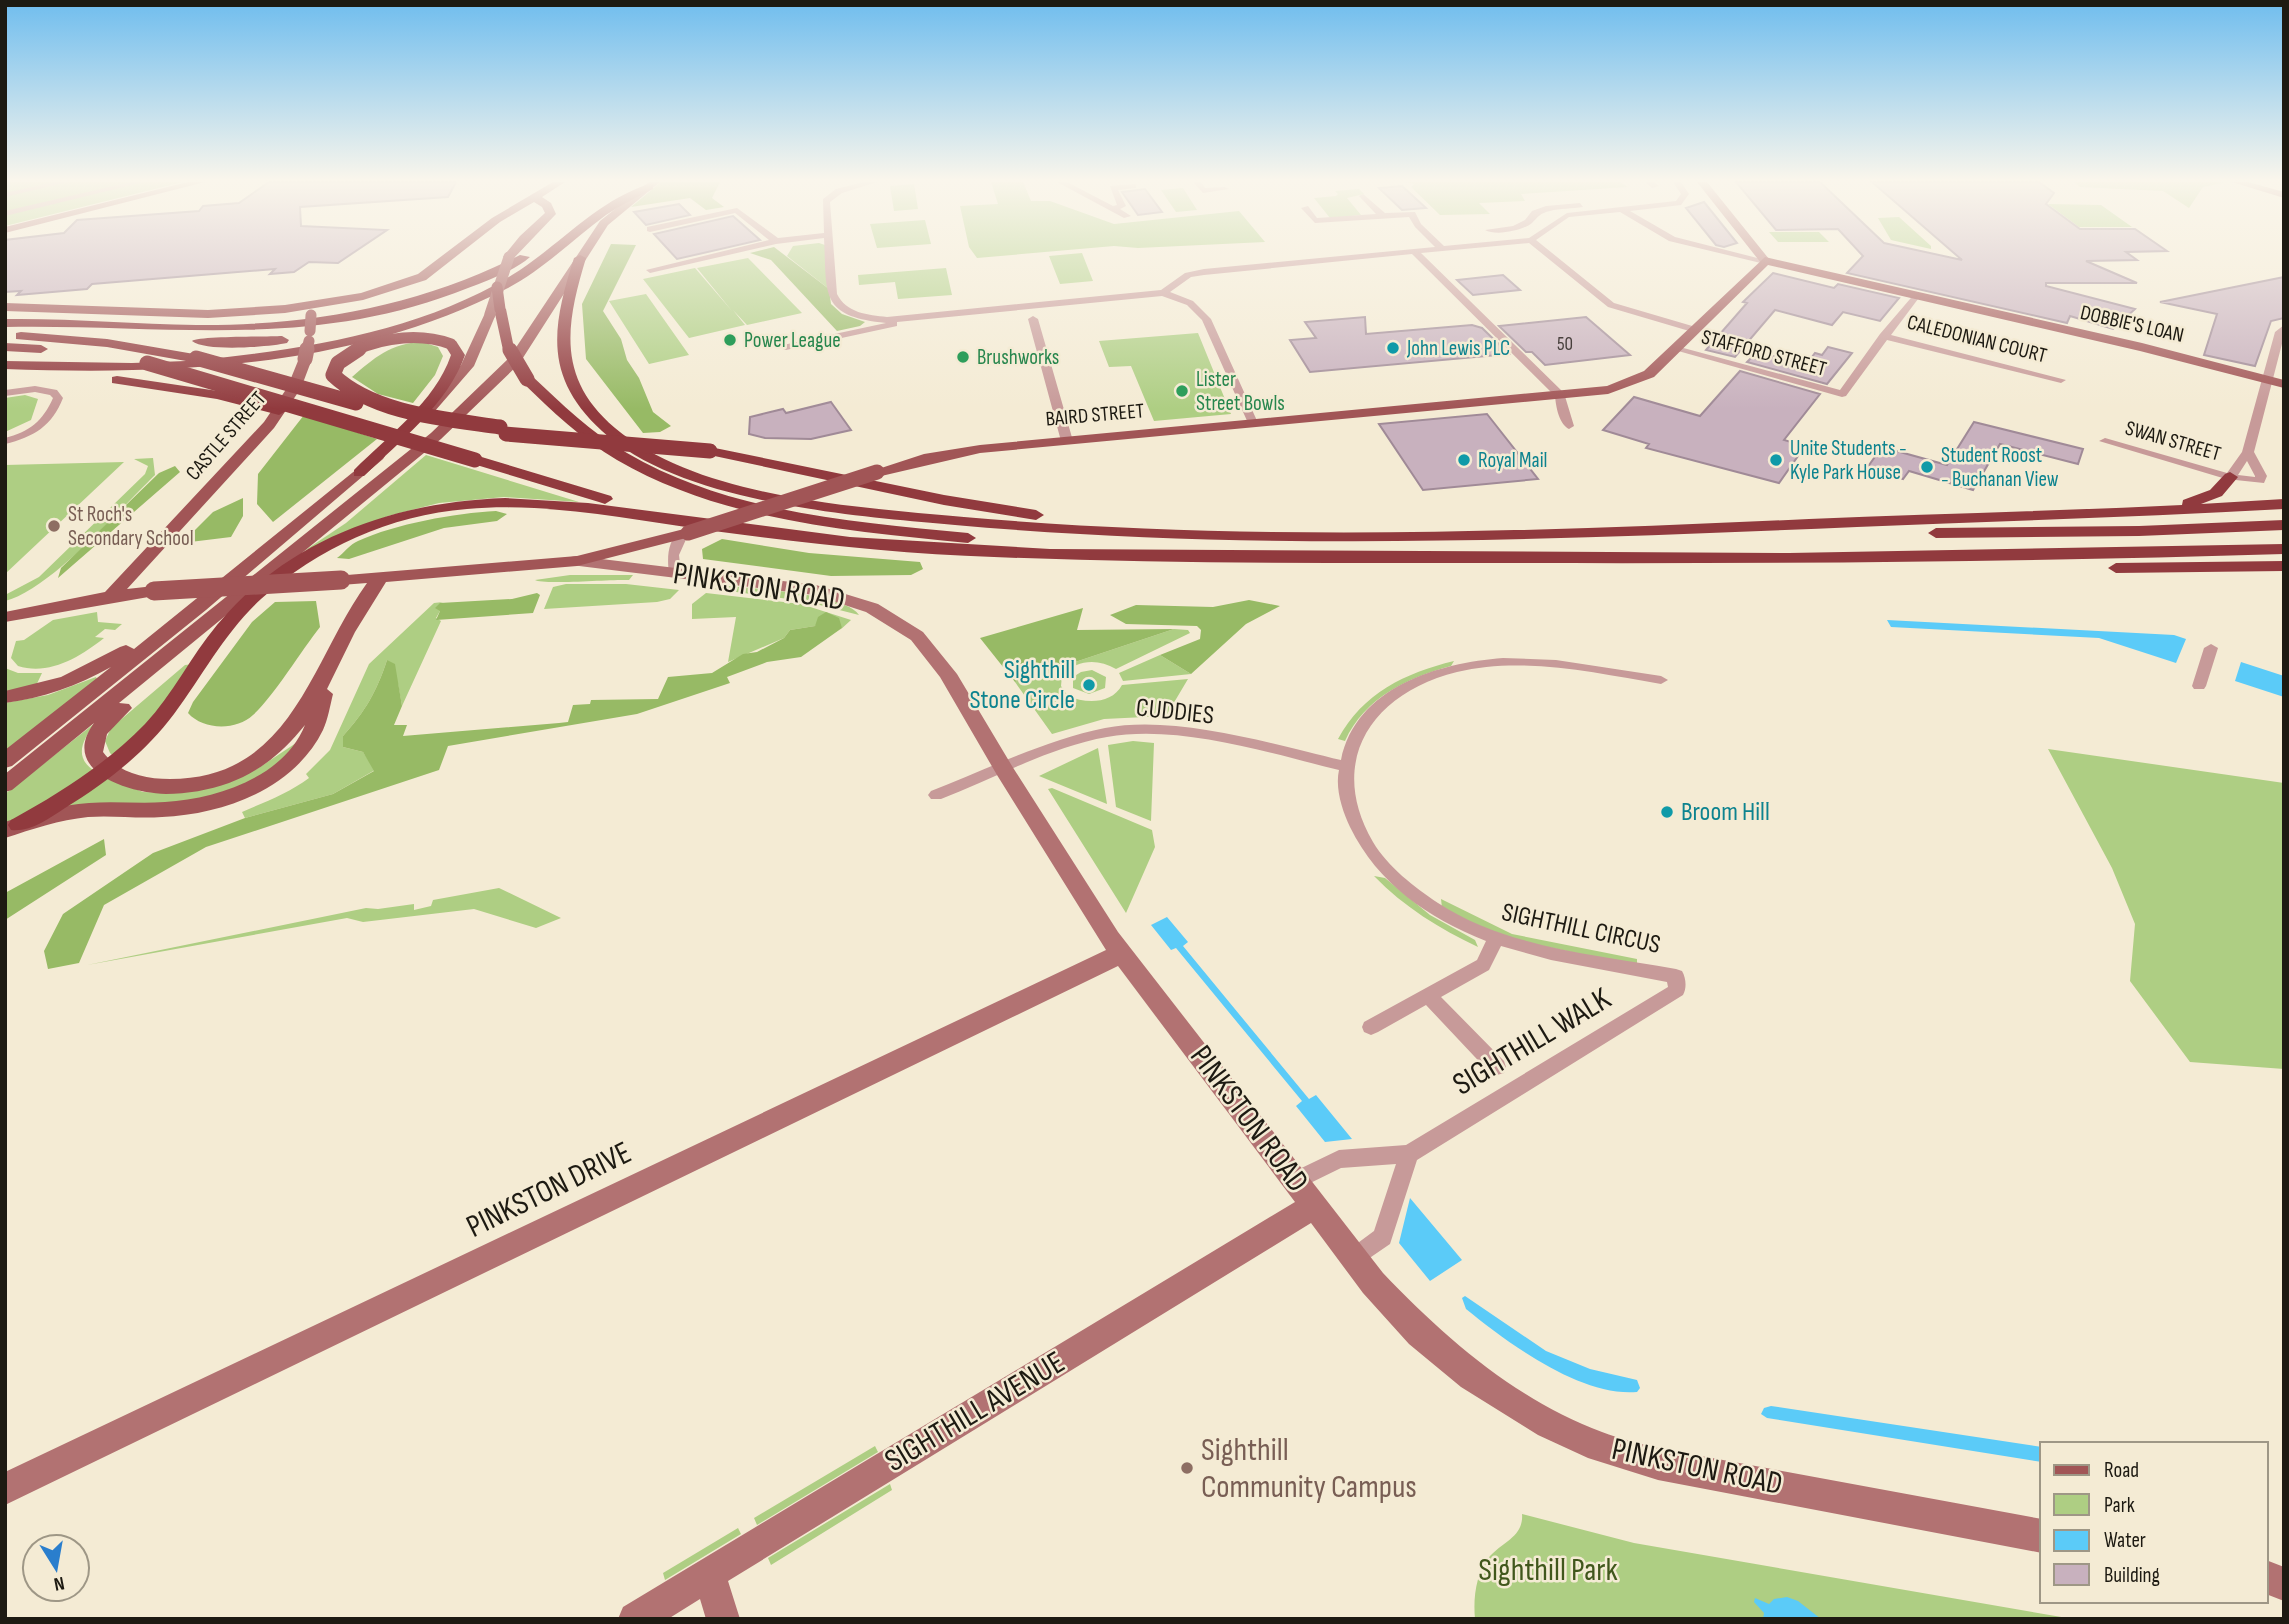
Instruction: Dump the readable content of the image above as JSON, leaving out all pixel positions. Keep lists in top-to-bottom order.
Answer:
{
  "streets": {
    "main road": ["DOBBIE'S LOAN", "BAIRD STREET", "CASTLE STREET"],
    "street": [
      "CALEDONIAN COURT",
      "STAFFORD STREET",
      "SWAN STREET",
      "PINKSTON ROAD",
      "CUDDIES",
      "SIGHTHILL CIRCUS",
      "SIGHTHILL WALK",
      "PINKSTON DRIVE",
      "SIGHTHILL AVENUE"
    ]
  },
  "crossings": [
    ["CALEDONIAN COURT", "STAFFORD STREET"],
    ["STAFFORD STREET", "BAIRD STREET"],
    ["BAIRD STREET", "CASTLE STREET"],
    ["BAIRD STREET", "PINKSTON ROAD"],
    ["PINKSTON ROAD", "CUDDIES"],
    ["PINKSTON ROAD", "SIGHTHILL WALK"],
    ["PINKSTON ROAD", "PINKSTON DRIVE"],
    ["PINKSTON ROAD", "SIGHTHILL AVENUE"],
    ["CUDDIES", "SIGHTHILL CIRCUS"],
    ["SIGHTHILL CIRCUS", "SIGHTHILL WALK"],
    ["SIGHTHILL WALK", "SIGHTHILL AVENUE"]
  ],
  "parks": ["Sighthill Park"],
  "places": [
    "Power League",
    "John Lewis PLC",
    "Brushworks",
    "Lister Street Bowls",
    "Royal Mail",
    "Unite Students - Kyle Park House",
    "Student Roost - Buchanan View",
    "St Roch's Secondary School",
    "Sighthill Stone Circle",
    "Broom Hill",
    "Sighthill Community Campus"
  ],
  "house_numbers": ["50"],
  "legend": [
    "Road",
    "Park",
    "Water",
    "Building"
  ],
  "north": "bottom"
}
